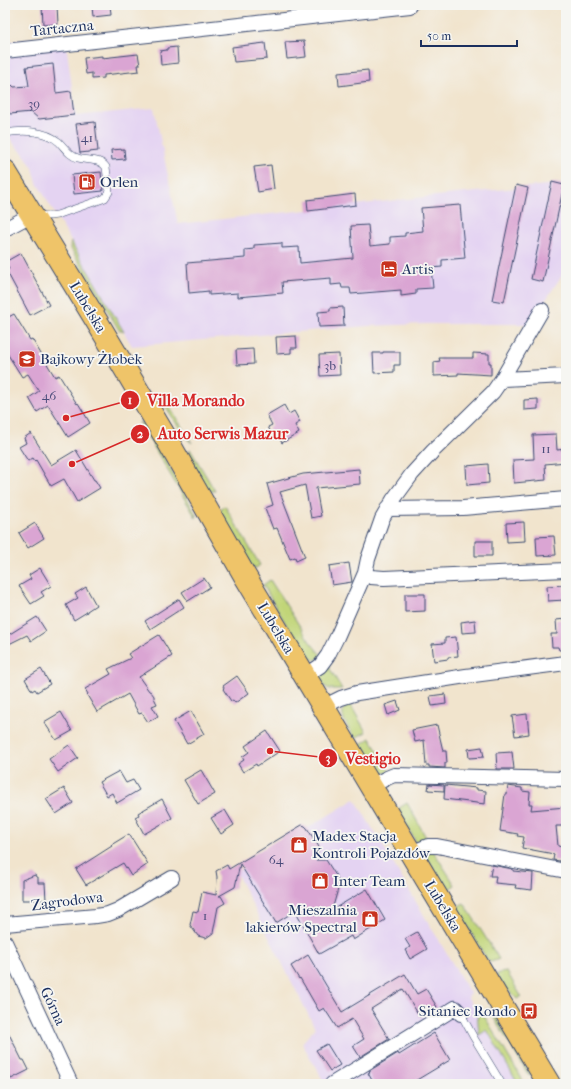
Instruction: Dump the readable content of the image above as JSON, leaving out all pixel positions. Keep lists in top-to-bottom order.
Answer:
{
  "streets": {
    "main road": ["Lubelska"],
    "street": ["Tartaczna", "Zagrodowa", "Górna"]
  },
  "places": {
    "fuel station": ["Orlen"],
    "hotel": ["Artis"],
    "school or university": ["Bajkowy Żłobek"],
    "other": ["Villa Morando", "Auto Serwis Mazur", "Vestigio"],
    "shop": ["Madex Stacja Kontroli Pojazdów", "Inter Team", "Mieszalnia lakierów Spectral"],
    "bus stop": ["Sitaniec Rondo"]
  },
  "house_numbers": [
    "39",
    "41",
    "3b",
    "46",
    "11",
    "64",
    "1"
  ],
  "scale_bar": "50 m"
}
